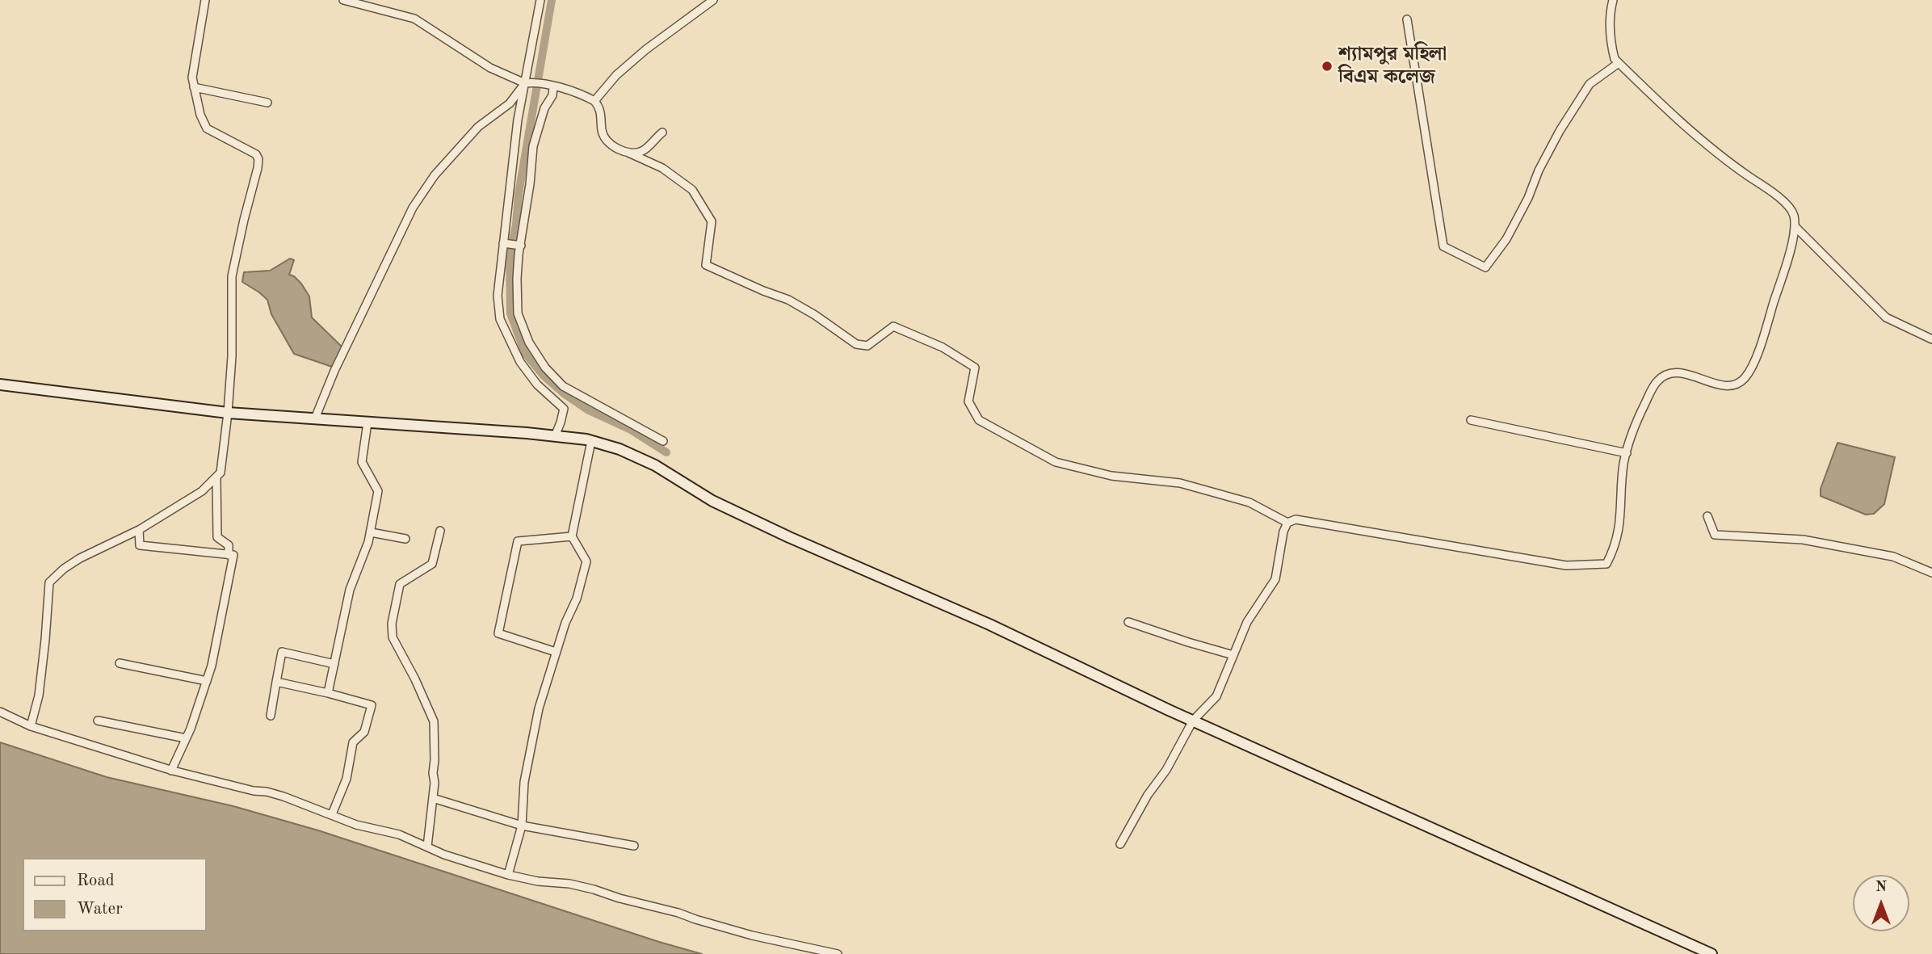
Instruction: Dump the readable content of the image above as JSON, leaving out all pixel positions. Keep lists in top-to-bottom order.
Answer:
{
  "places": ["শ্যামপুর মহিলা বিএম কলেজ"],
  "legend": ["Road", "Water"],
  "north": "top"
}
